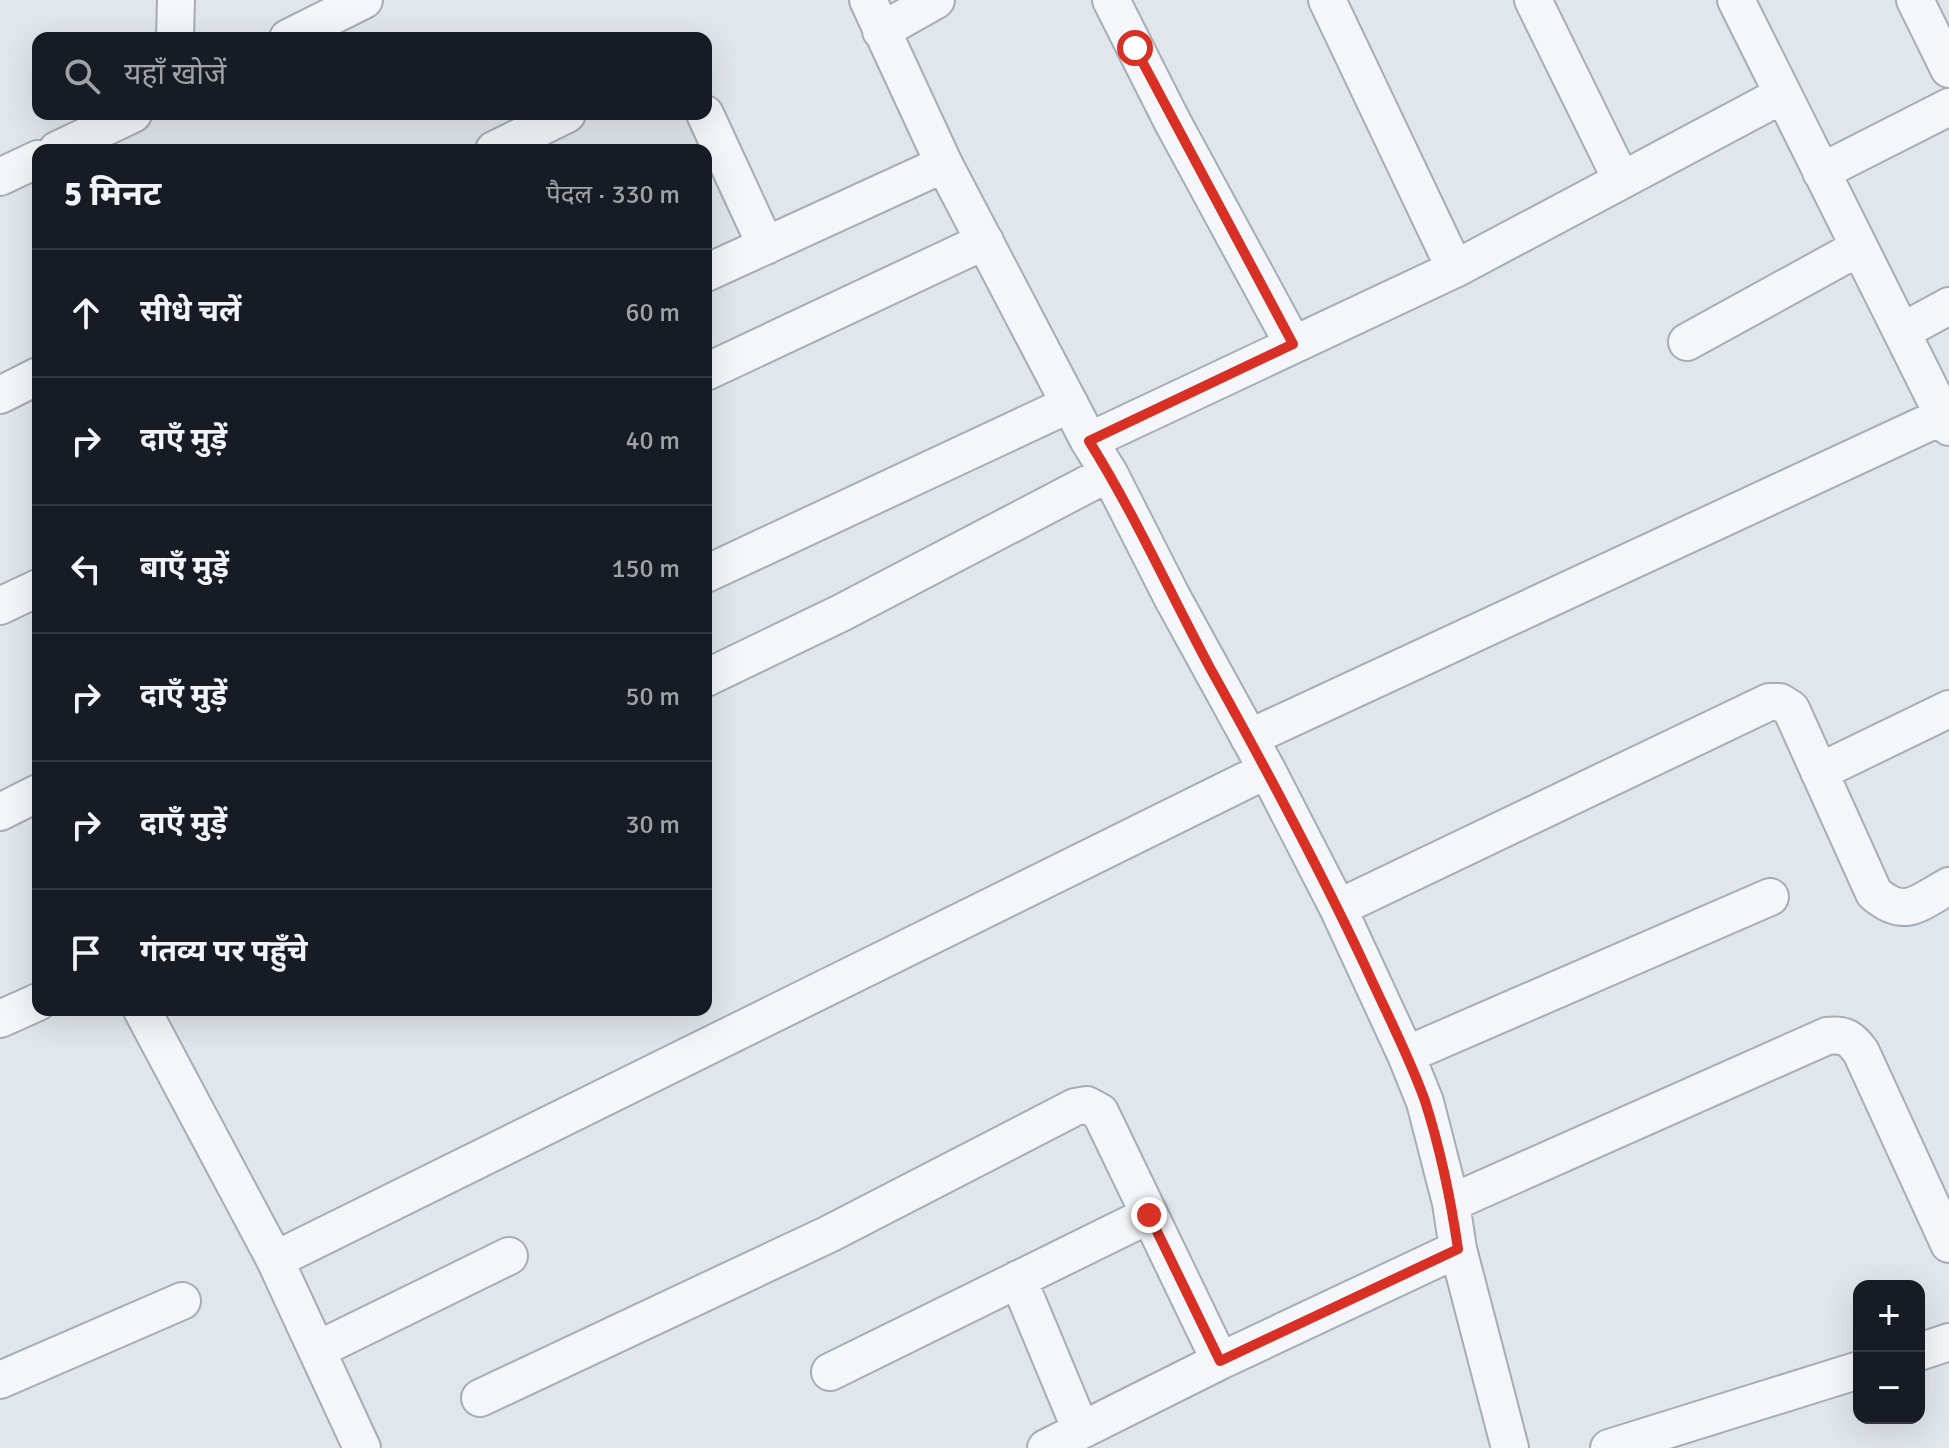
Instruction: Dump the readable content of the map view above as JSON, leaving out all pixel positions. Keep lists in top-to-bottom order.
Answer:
{
  "page": {
    "search": "यहाँ खोजें",
    "heading": ["5 मिनट", "पैदल · 330 m"],
    "list": [
      ["सीधे चलें", "60 m"],
      ["दाएँ मुड़ें", "40 m"],
      ["बाएँ मुड़ें", "150 m"],
      ["दाएँ मुड़ें", "50 m"],
      ["दाएँ मुड़ें", "30 m"],
      "गंतव्य पर पहुँचे"
    ],
    "map_buttons": ["+", "−"]
  }
}
